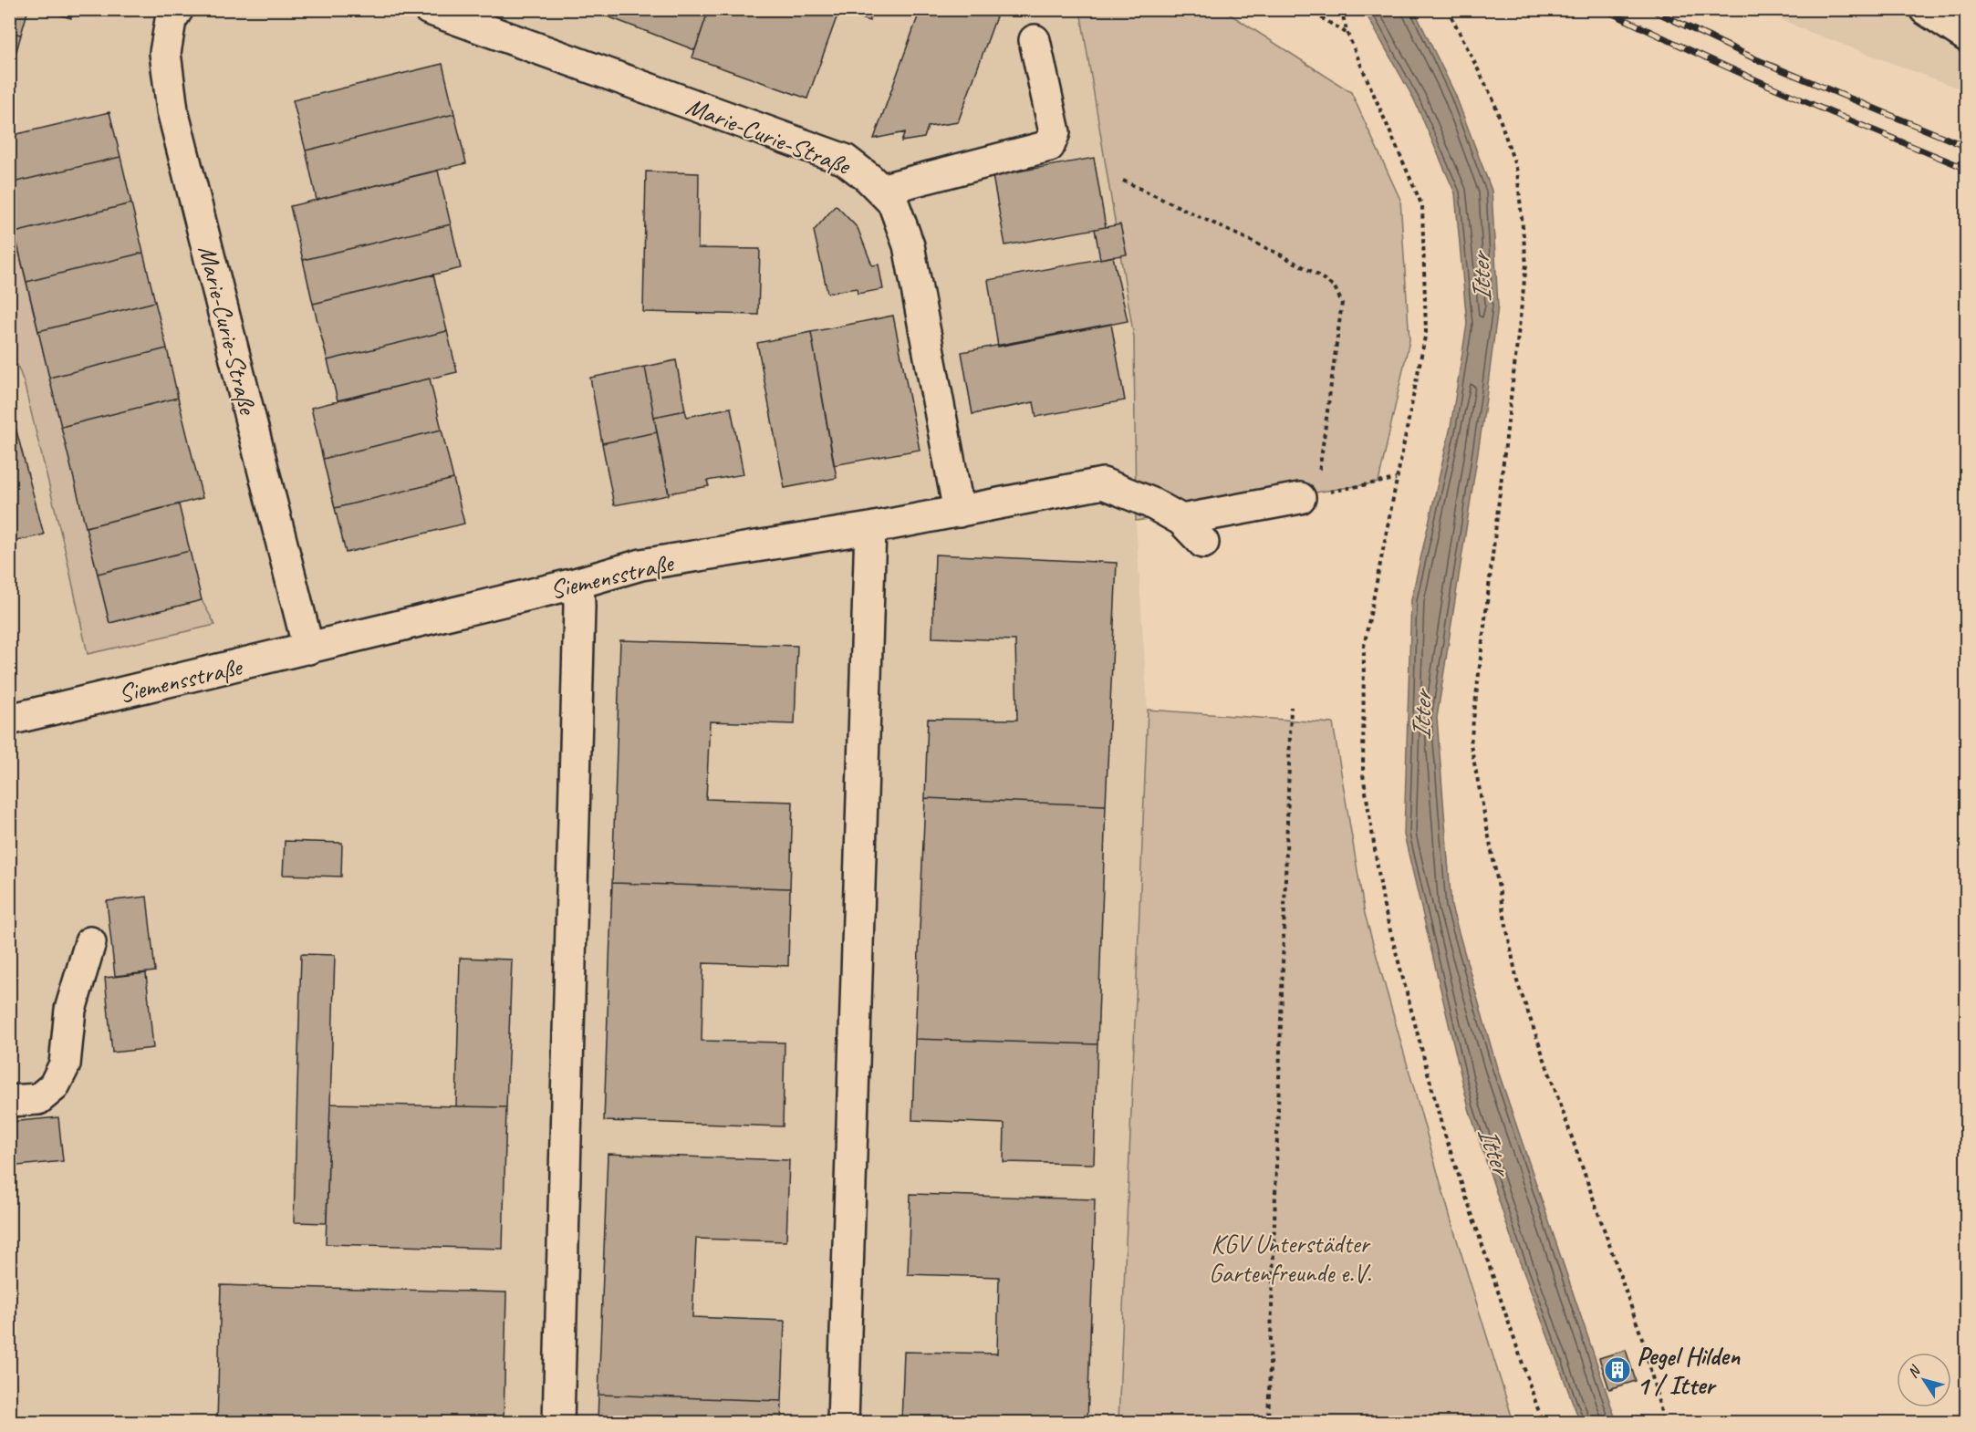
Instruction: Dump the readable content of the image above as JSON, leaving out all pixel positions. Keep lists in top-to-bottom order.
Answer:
{
  "streets": {
    "street": ["Marie-Curie-Straße", "Siemensstraße"]
  },
  "crossings": [
    ["Marie-Curie-Straße", "Siemensstraße"]
  ],
  "water": ["Itter"],
  "parks": ["KGV Unterstädter Gartenfreunde e.V."],
  "places": {
    "building": ["Pegel Hilden 1 / Itter"]
  },
  "north": "top left"
}
